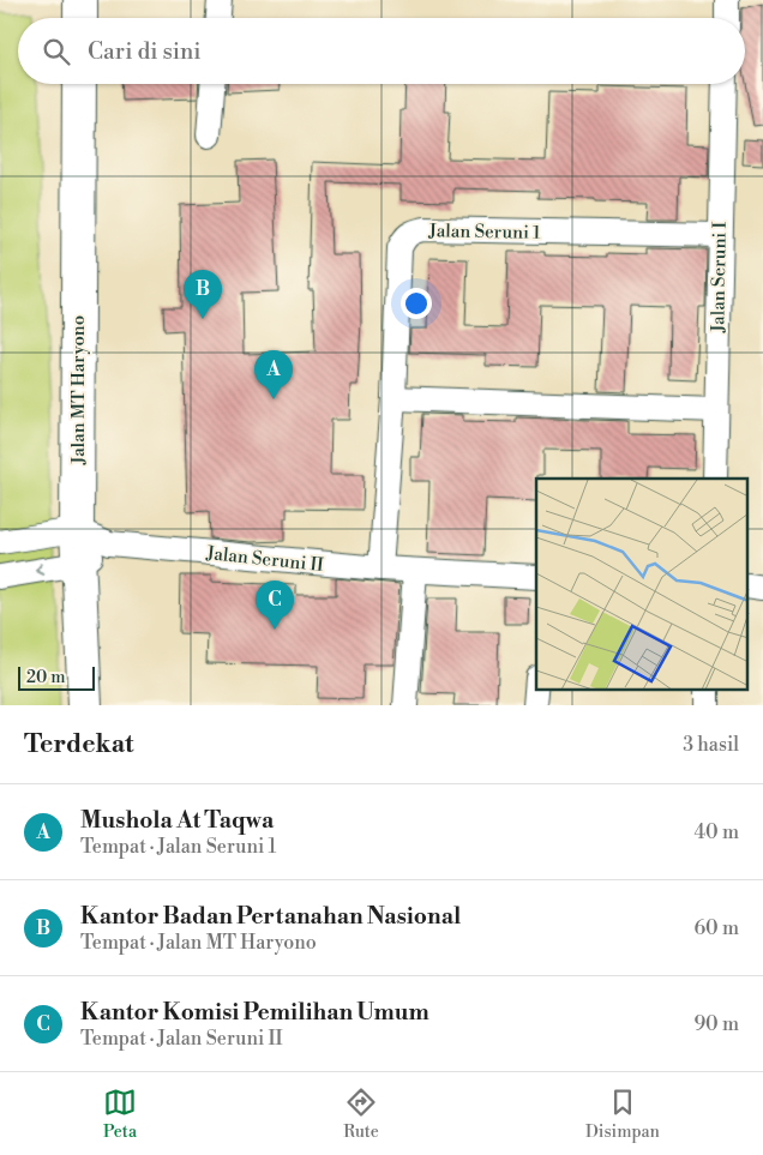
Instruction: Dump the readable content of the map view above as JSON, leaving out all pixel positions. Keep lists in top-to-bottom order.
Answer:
{
  "streets": {
    "street": [
      "Jalan Seruni 1",
      "Jalan Seruni I",
      "Jalan MT Haryono",
      "Jalan Seruni II"
    ]
  },
  "crossings": [
    ["Jalan Seruni 1", "Jalan Seruni I"],
    ["Jalan Seruni 1", "Jalan Seruni II"],
    ["Jalan MT Haryono", "Jalan Seruni II"]
  ],
  "scale_bar": "20 m",
  "page": {
    "search": "Cari di sini",
    "pins": ["B", "A", "C"],
    "scale": "20 m",
    "heading": ["Terdekat", "3 hasil"],
    "list": [
      {
        "mark": "A",
        "name": "Mushola At Taqwa",
        "note": "Tempat · Jalan Seruni 1",
        "value": "40 m"
      },
      {
        "mark": "B",
        "name": "Kantor Badan Pertanahan Nasional",
        "note": "Tempat · Jalan MT Haryono",
        "value": "60 m"
      },
      {
        "mark": "C",
        "name": "Kantor Komisi Pemilihan Umum",
        "note": "Tempat · Jalan Seruni II",
        "value": "90 m"
      }
    ],
    "nav": ["Peta", "Rute", "Disimpan"]
  }
}
